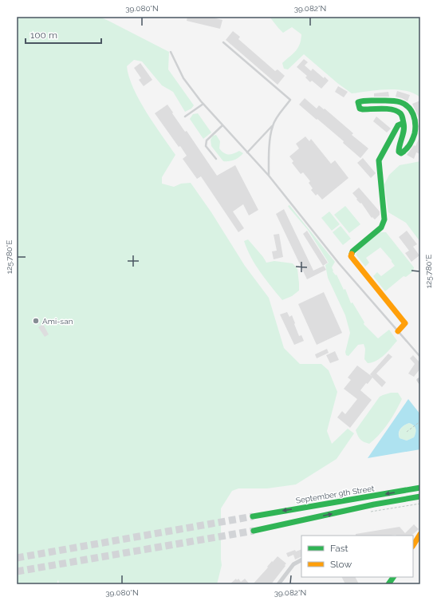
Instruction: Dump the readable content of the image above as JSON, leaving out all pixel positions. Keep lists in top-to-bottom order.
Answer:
{
  "streets": {
    "main road": ["September 9th Street"]
  },
  "places": ["Ami-san"],
  "legend": ["Fast", "Slow"],
  "scale_bar": "100 m",
  "coordinates": ["39.080°N", "39.082°N", "125.780°E"]
}
